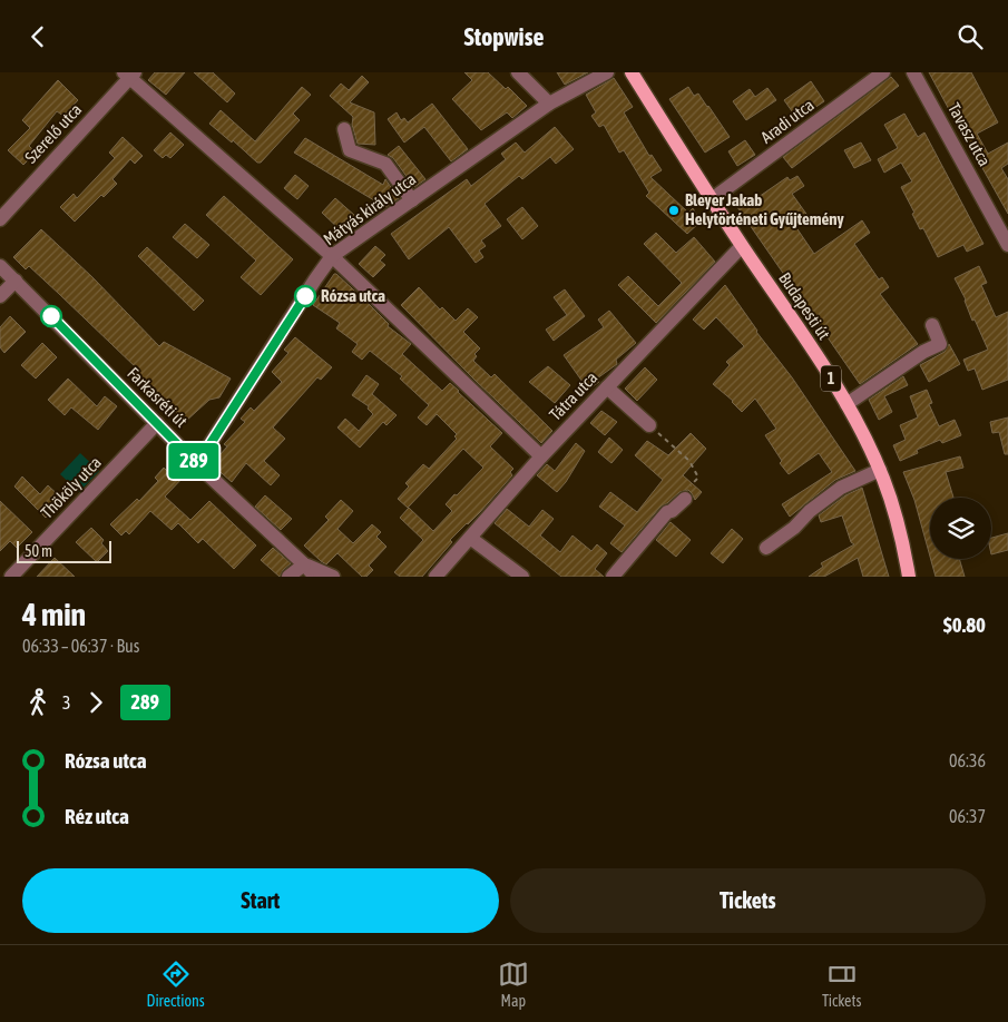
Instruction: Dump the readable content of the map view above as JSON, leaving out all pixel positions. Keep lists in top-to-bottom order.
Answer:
{
  "streets": {
    "main road": ["Budapesti út", "1"],
    "street": [
      "Aradi utca",
      "Szerelő utca",
      "Tavasz utca",
      "Mátyás király utca",
      "Tátra utca",
      "Farkasréti út",
      "Thököly utca"
    ]
  },
  "crossings": [
    ["Aradi utca", "Budapesti út"],
    ["Mátyás király utca", "Farkasréti út"],
    ["Budapesti út", "Tátra utca"],
    ["Farkasréti út", "Thököly utca"]
  ],
  "places": ["Bleyer Jakab Helytörténeti Gyűjtemény", "Rózsa utca"],
  "lines": ["bus line 289"],
  "scale_bar": "50 m",
  "page": {
    "header": "Stopwise",
    "on_map": "289",
    "scale": "50 m",
    "heading": ["4 min", "06:33 – 06:37 · Bus", "$0.80"],
    "legs": ["3", "289"],
    "list": [
      {
        "name": "Rózsa utca",
        "value": "06:36"
      },
      {
        "name": "Réz utca",
        "value": "06:37"
      }
    ],
    "buttons": ["Start", "Tickets"],
    "tabs": ["Directions", "Map", "Tickets"]
  }
}
